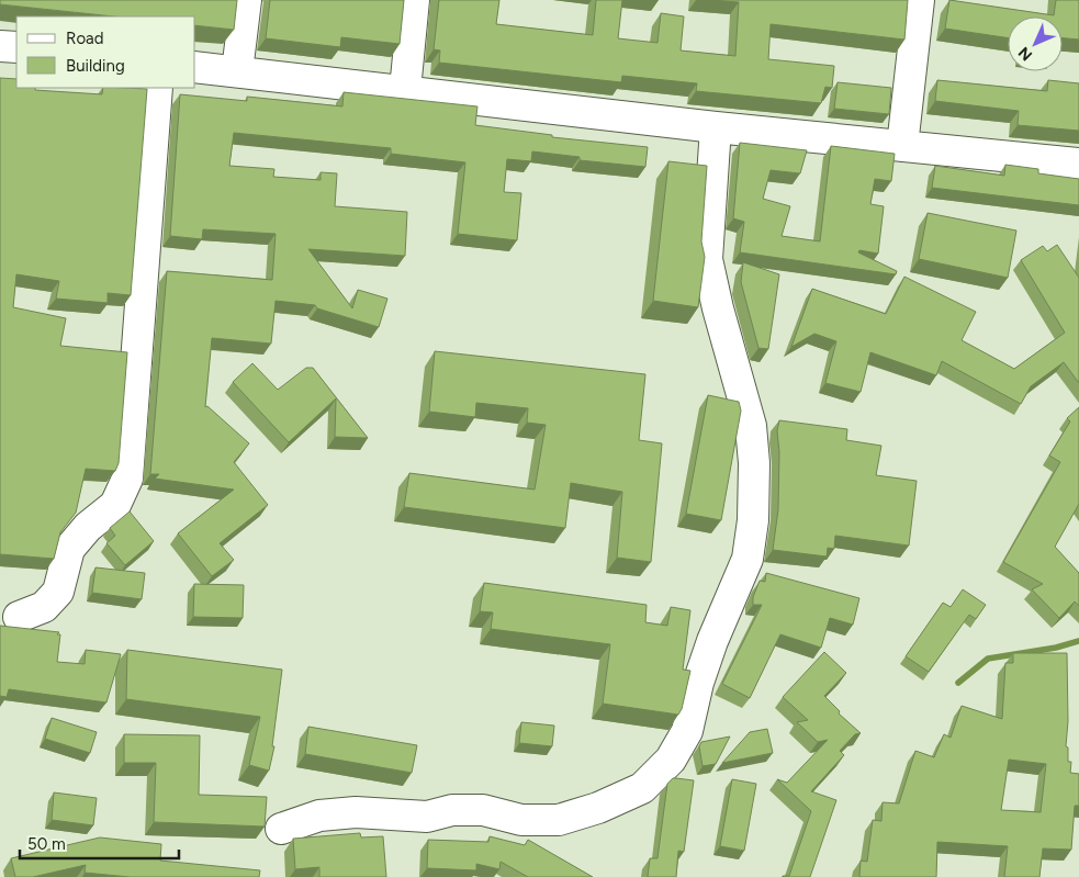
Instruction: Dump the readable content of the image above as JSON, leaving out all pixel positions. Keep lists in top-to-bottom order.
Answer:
{
  "legend": ["Road", "Building"],
  "scale_bar": "50 m",
  "north": "bottom left"
}
